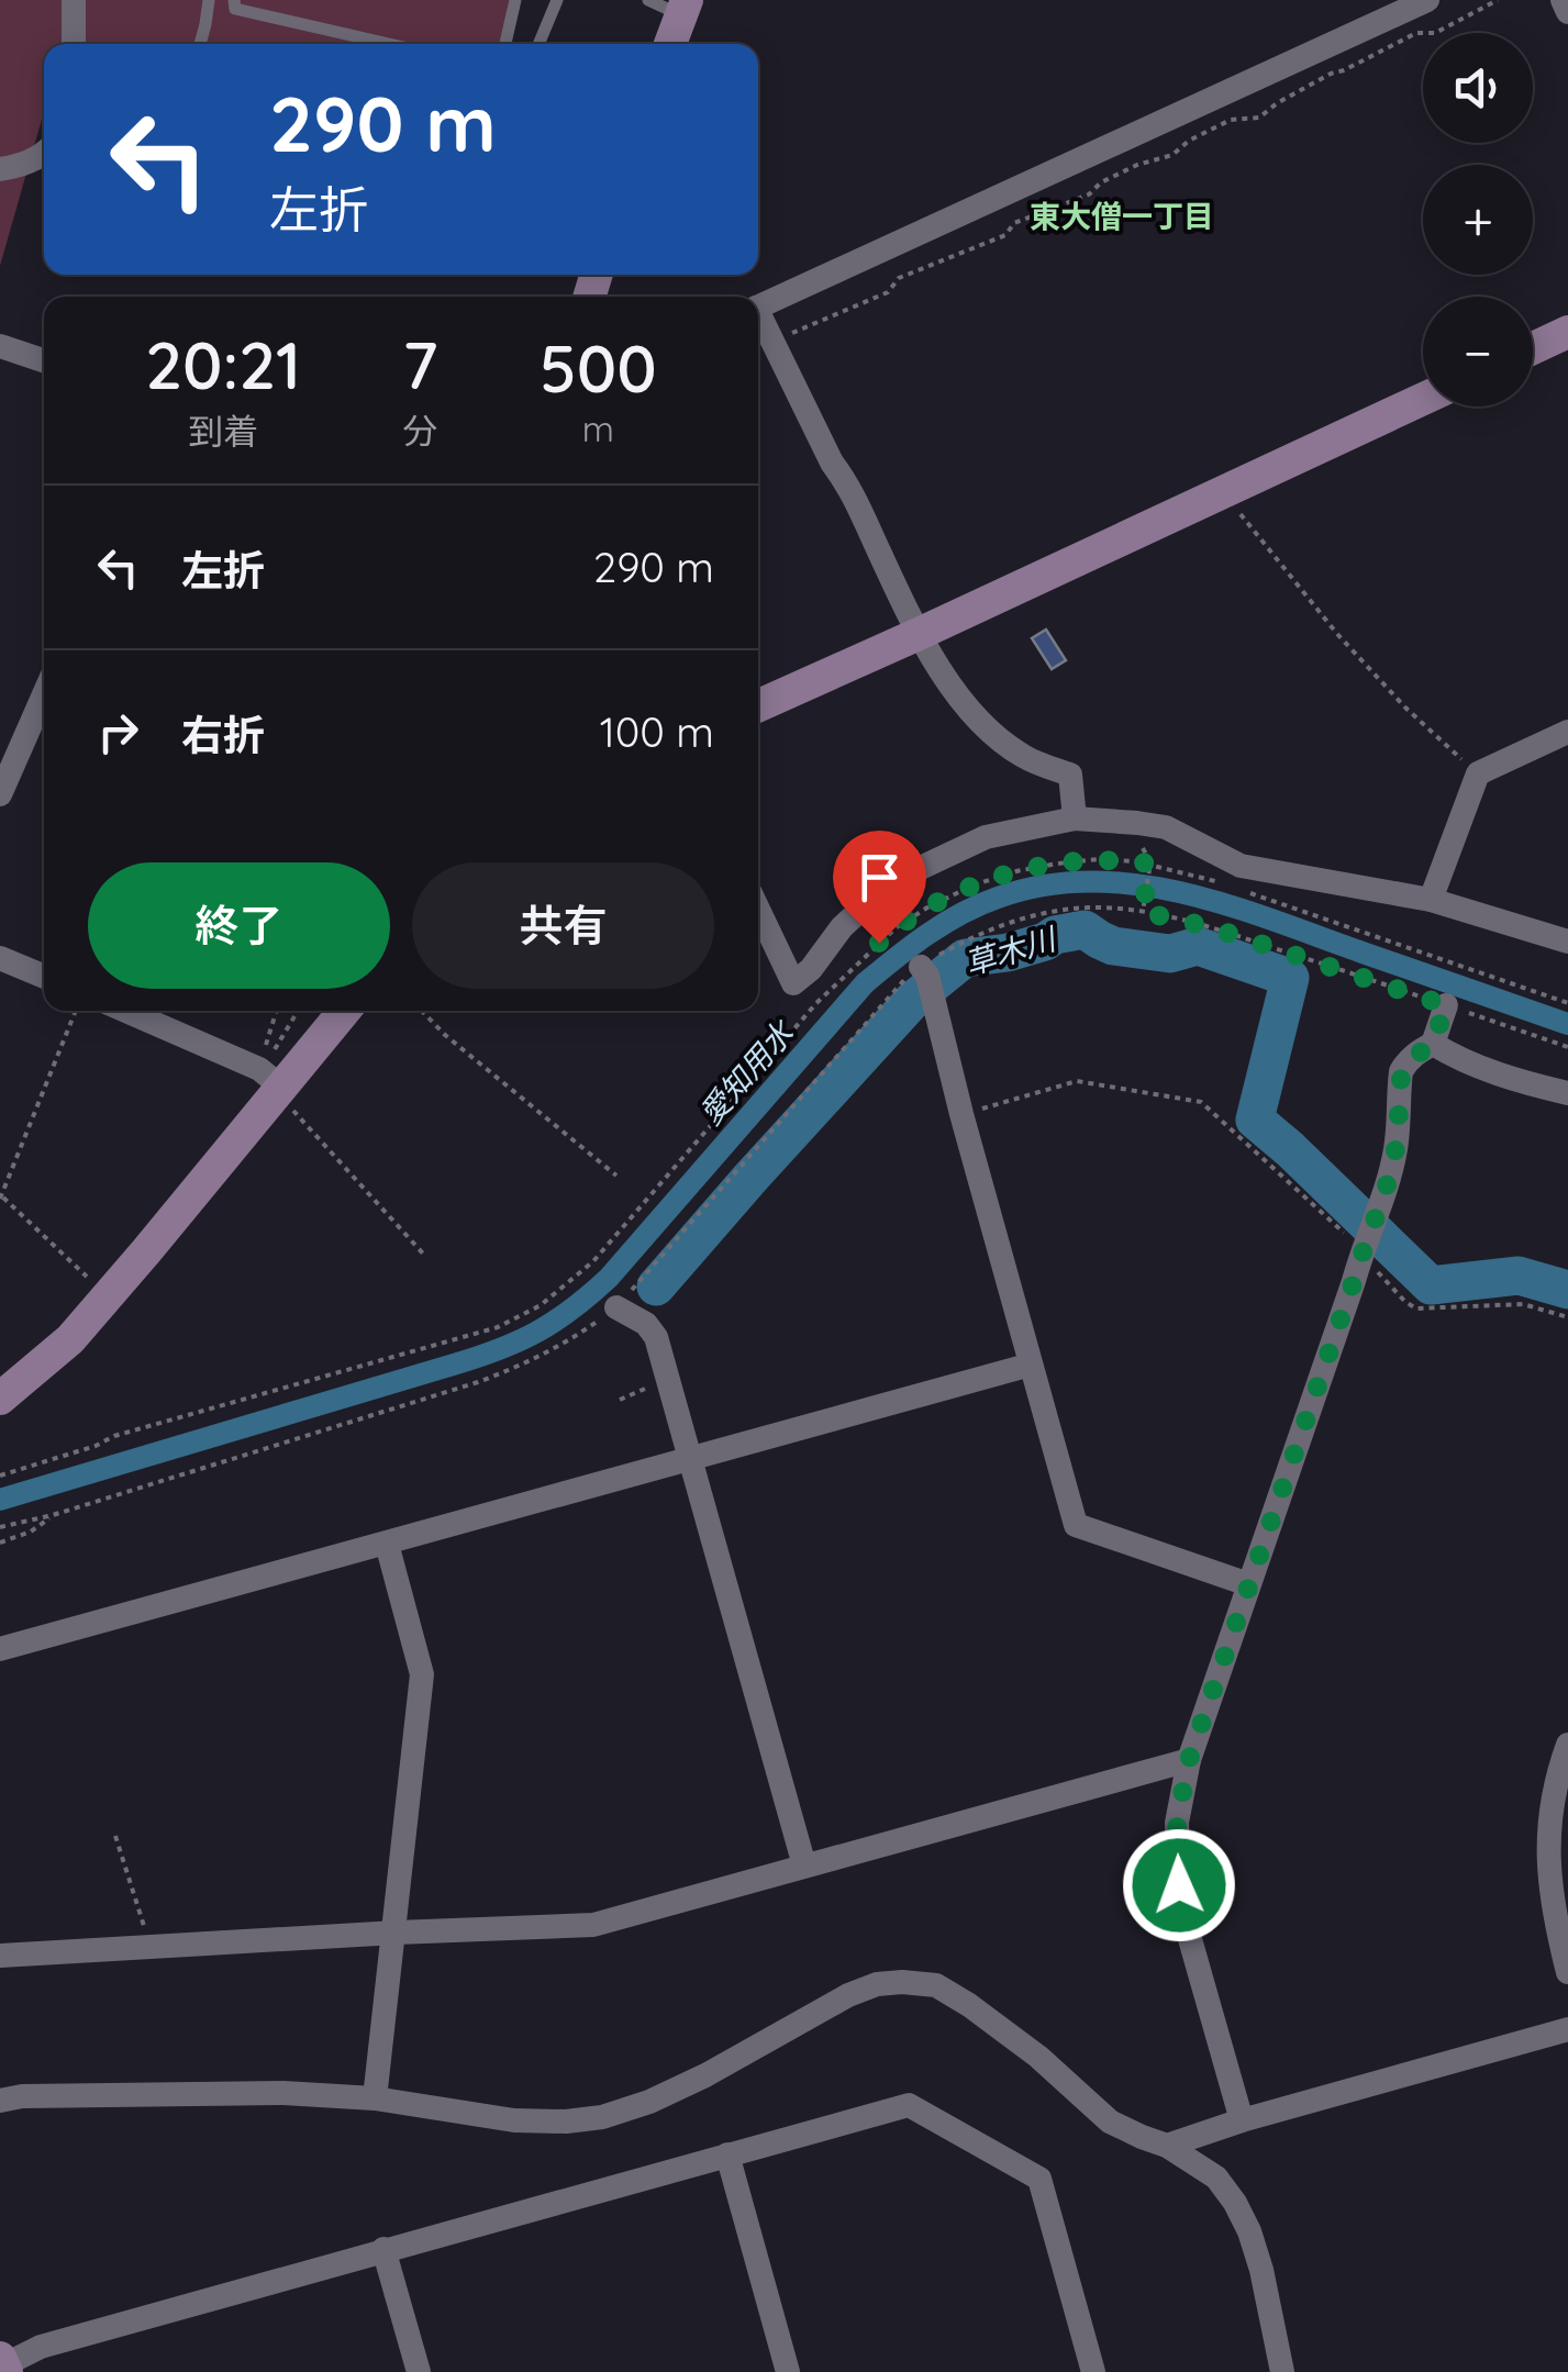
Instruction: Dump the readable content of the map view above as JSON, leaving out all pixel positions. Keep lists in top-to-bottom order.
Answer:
{
  "districts": ["東大僧一丁目"],
  "water": ["草木川", "愛知用水"],
  "page": {
    "map_buttons": ["+", "−"],
    "turn": ["290 m", "左折"],
    "eta": [
      "20:21",
      "到着",
      "7",
      "分",
      "500",
      "m"
    ],
    "list": [
      {
        "name": "左折",
        "value": "290 m"
      },
      {
        "name": "右折",
        "value": "100 m"
      }
    ],
    "buttons": ["終了", "共有"]
  }
}
